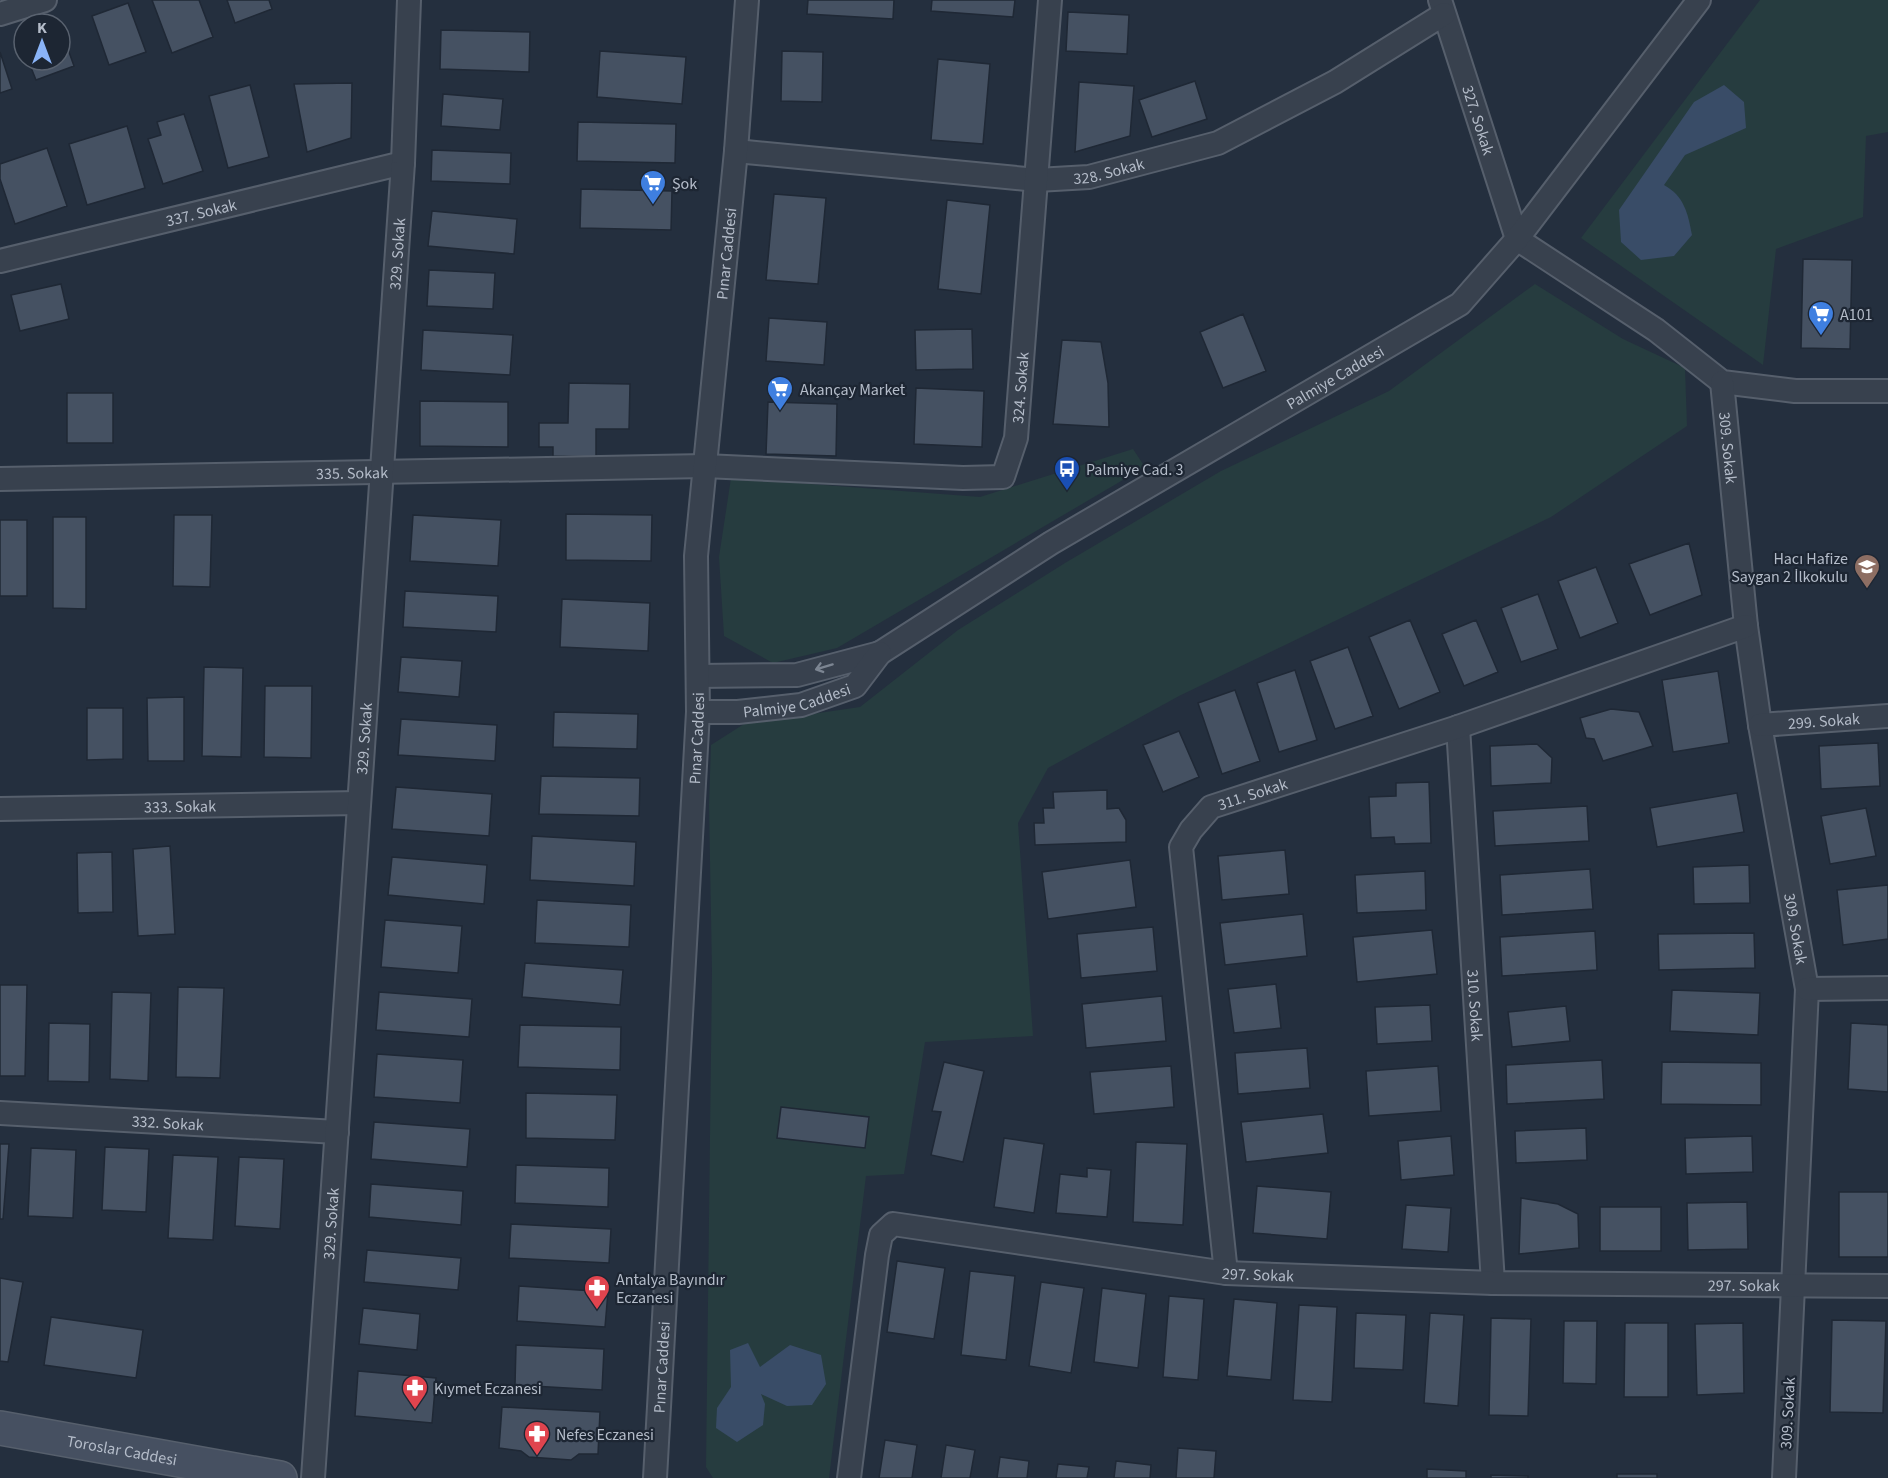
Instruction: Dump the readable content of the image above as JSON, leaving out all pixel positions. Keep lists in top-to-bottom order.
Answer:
{
  "streets": {
    "main road": ["Toroslar Caddesi"],
    "street": [
      "327. Sokak",
      "328. Sokak",
      "337. Sokak",
      "329. Sokak",
      "Pınar Caddesi",
      "Palmiye Caddesi",
      "324. Sokak",
      "309. Sokak",
      "335. Sokak",
      "299. Sokak",
      "311. Sokak",
      "333. Sokak",
      "310. Sokak",
      "332. Sokak",
      "297. Sokak"
    ]
  },
  "crossings": [
    ["327. Sokak", "328. Sokak"],
    ["327. Sokak", "Palmiye Caddesi"],
    ["328. Sokak", "Pınar Caddesi"],
    ["328. Sokak", "324. Sokak"],
    ["337. Sokak", "329. Sokak"],
    ["329. Sokak", "335. Sokak"],
    ["329. Sokak", "333. Sokak"],
    ["329. Sokak", "332. Sokak"],
    ["Pınar Caddesi", "Palmiye Caddesi"],
    ["Pınar Caddesi", "324. Sokak"],
    ["Pınar Caddesi", "335. Sokak"],
    ["324. Sokak", "335. Sokak"],
    ["309. Sokak", "299. Sokak"],
    ["309. Sokak", "311. Sokak"],
    ["309. Sokak", "297. Sokak"],
    ["311. Sokak", "310. Sokak"],
    ["311. Sokak", "297. Sokak"],
    ["310. Sokak", "297. Sokak"]
  ],
  "places": {
    "supermarket": ["Şok", "A101", "Akançay Market"],
    "bus stop": ["Palmiye Cad. 3"],
    "school or university": ["Hacı Hafize Saygan 2 İlkokulu"],
    "pharmacy": ["Antalya Bayındır Eczanesi", "Kıymet Eczanesi", "Nefes Eczanesi"]
  },
  "north": "top"
}
